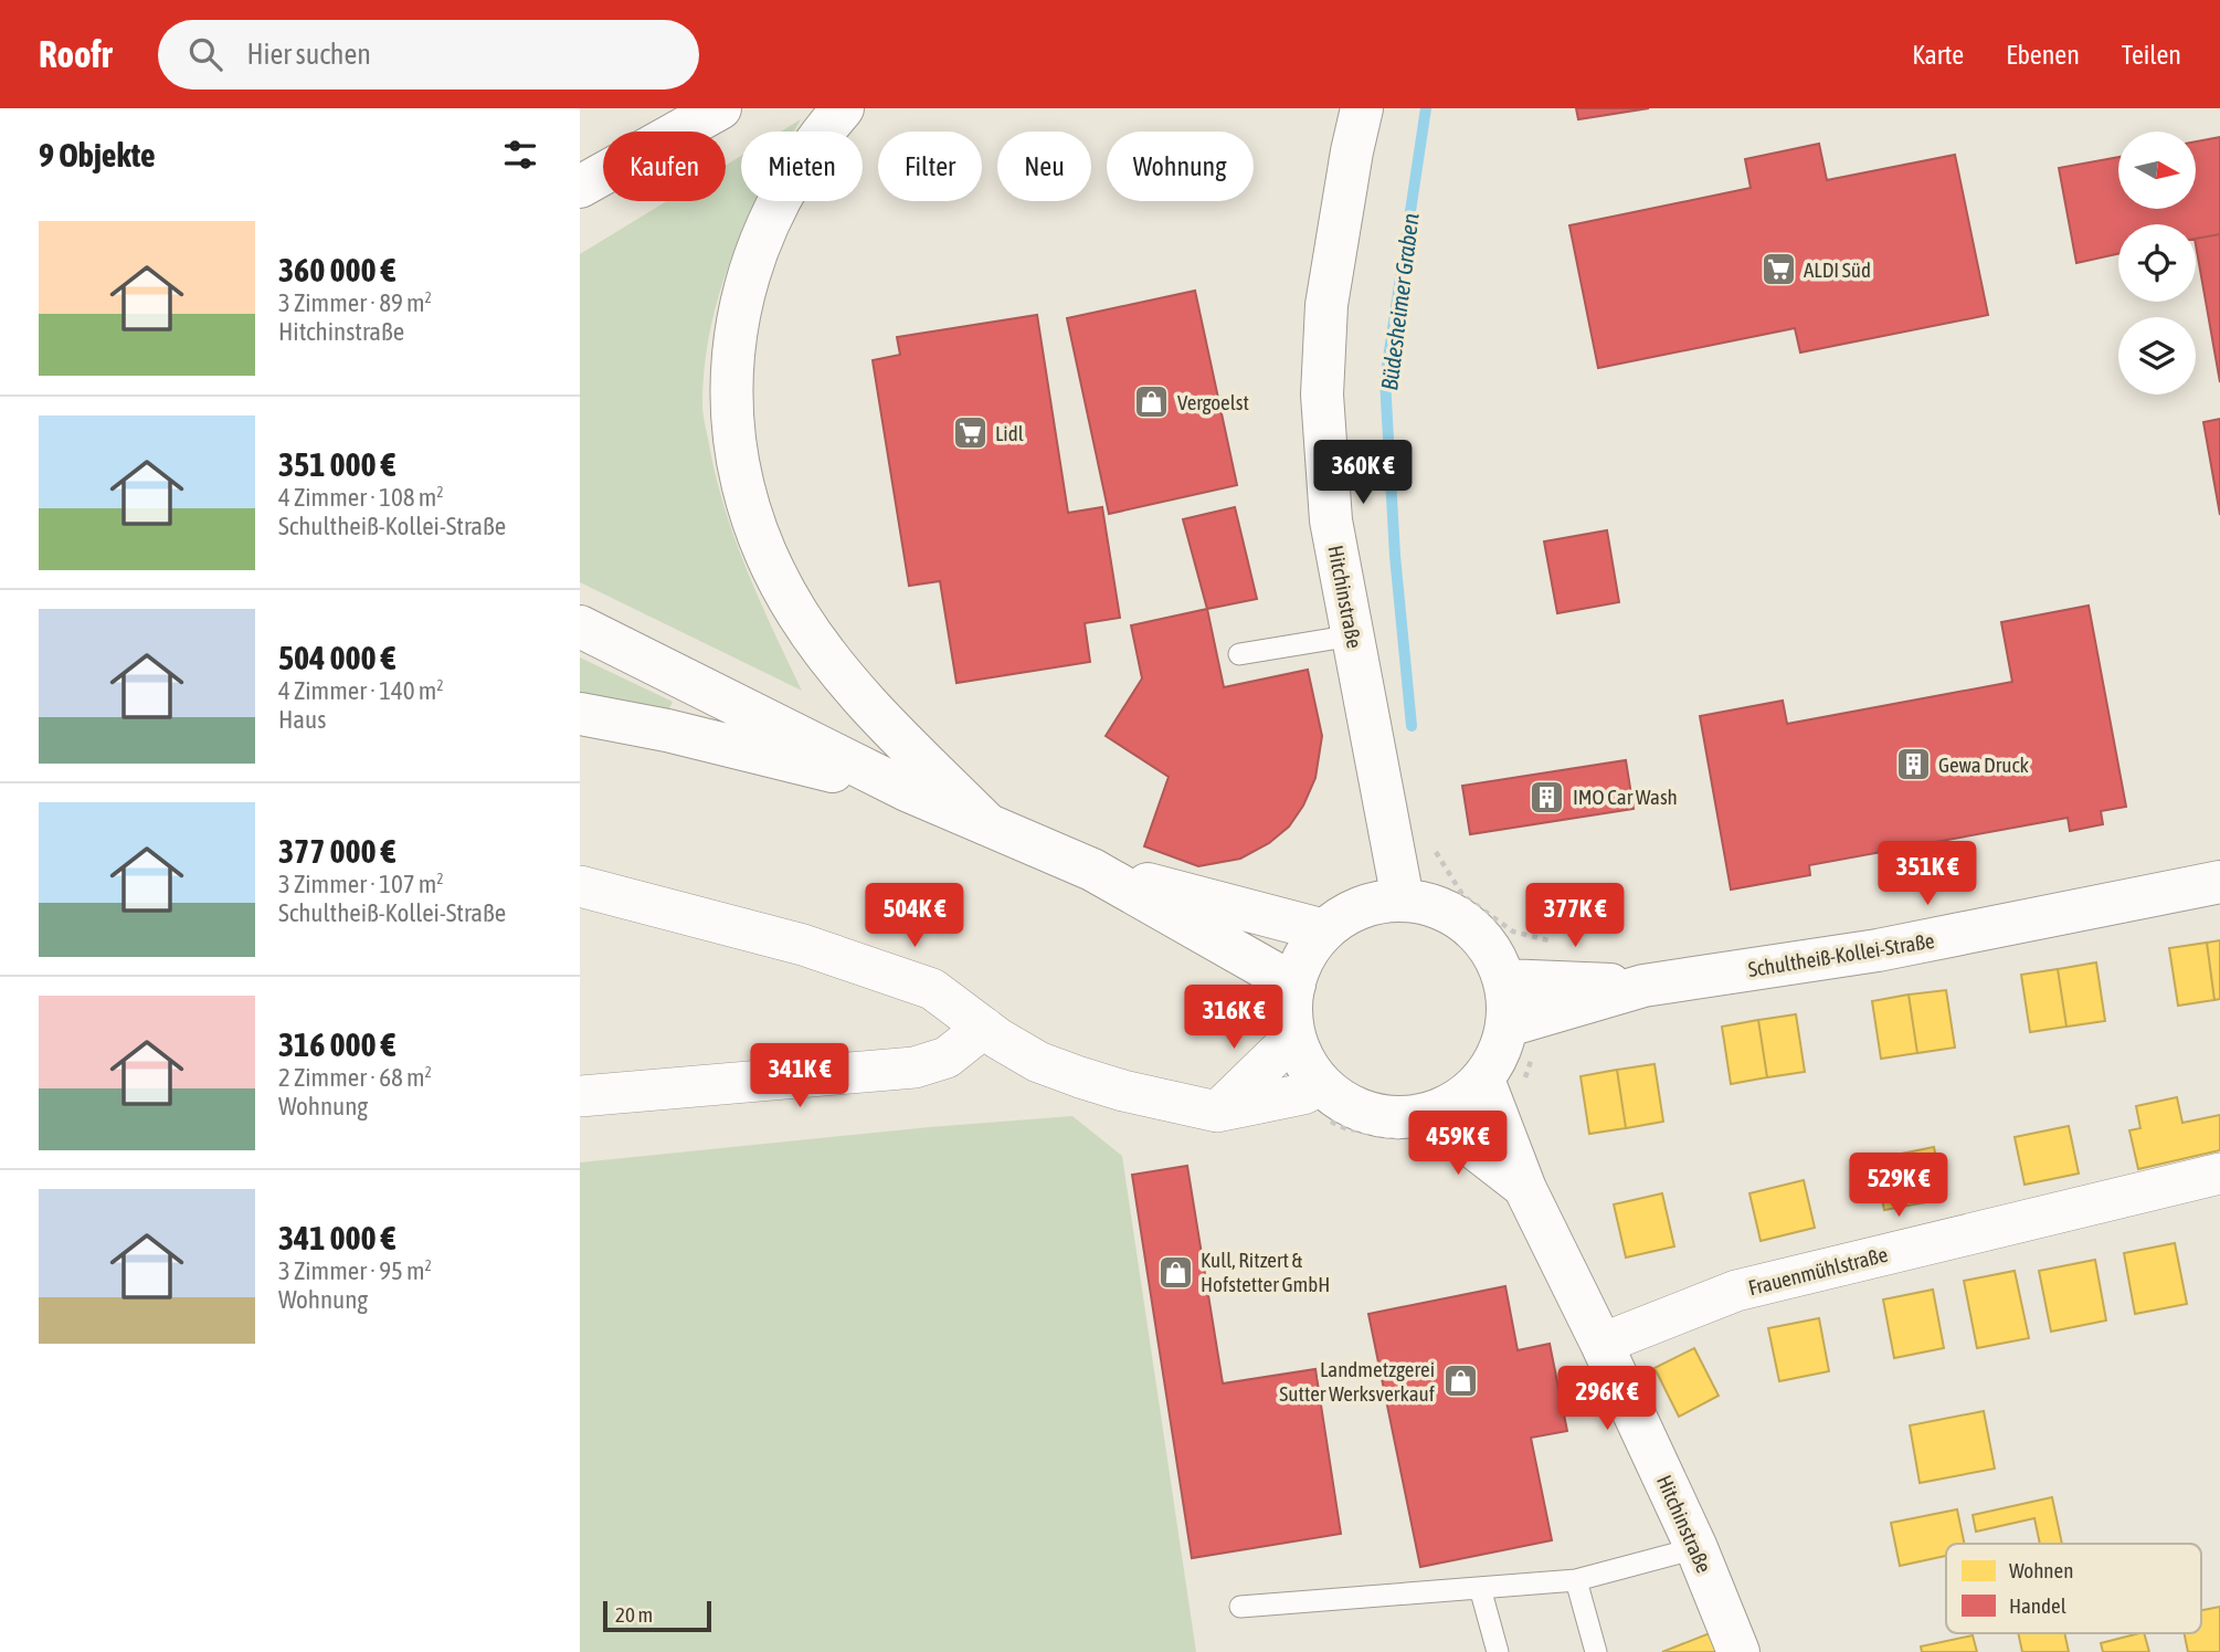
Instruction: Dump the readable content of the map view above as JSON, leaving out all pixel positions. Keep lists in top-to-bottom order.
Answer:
{
  "streets": {
    "main road": ["Hitchinstraße", "Schultheiß-Kollei-Straße"],
    "street": ["Frauenmühlstraße"]
  },
  "crossings": [
    ["Hitchinstraße", "Schultheiß-Kollei-Straße"],
    ["Hitchinstraße", "Frauenmühlstraße"]
  ],
  "water": ["Büdesheimer Graben"],
  "places": {
    "supermarket": ["ALDI Süd", "Lidl"],
    "shop": ["Vergoelst", "Kull, Ritzert & Hofstetter GmbH", "Landmetzgerei Sutter Werksverkauf"],
    "building": ["Gewa Druck", "IMO Car Wash"]
  },
  "legend": ["Wohnen", "Handel"],
  "scale_bar": "20 m",
  "north": "right",
  "page": {
    "header": "Roofr",
    "search": "Hier suchen",
    "nav": ["Karte", "Ebenen", "Teilen"],
    "heading": "9 Objekte",
    "chip": [
      "Kaufen",
      "Mieten",
      "Filter",
      "Neu",
      "Wohnung"
    ],
    "list": [
      {
        "name": "360 000 €",
        "note": "3 Zimmer · 89 m² · Hitchinstraße"
      },
      {
        "name": "351 000 €",
        "note": "4 Zimmer · 108 m² · Schultheiß-Kollei-Straße"
      },
      {
        "name": "504 000 €",
        "note": "4 Zimmer · 140 m² · Haus"
      },
      {
        "name": "377 000 €",
        "note": "3 Zimmer · 107 m² · Schultheiß-Kollei-Straße"
      },
      {
        "name": "316 000 €",
        "note": "2 Zimmer · 68 m² · Wohnung"
      },
      {
        "name": "341 000 €",
        "note": "3 Zimmer · 95 m² · Wohnung"
      }
    ],
    "price": [
      "360K €",
      "351K €",
      "504K €",
      "377K €",
      "316K €",
      "341K €",
      "459K €",
      "529K €",
      "296K €"
    ],
    "scale": "20 m"
  }
}
